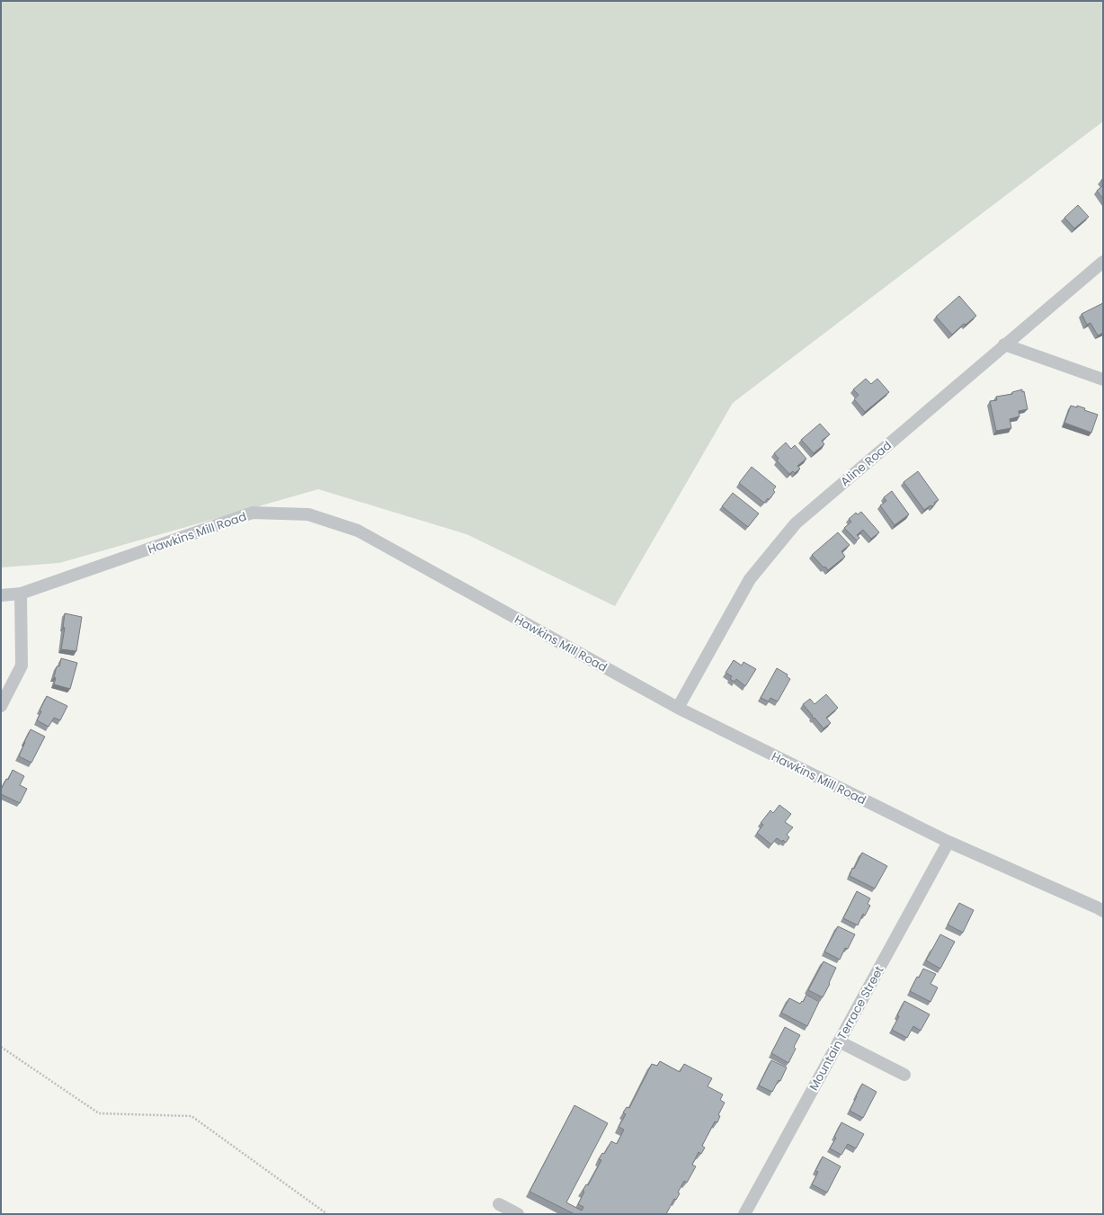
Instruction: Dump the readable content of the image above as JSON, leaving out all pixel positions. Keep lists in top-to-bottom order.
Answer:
{
  "streets": {
    "street": ["Aline Road", "Hawkins Mill Road", "Mountain Terrace Street"]
  },
  "crossings": [
    ["Aline Road", "Hawkins Mill Road"],
    ["Hawkins Mill Road", "Mountain Terrace Street"]
  ]
}
